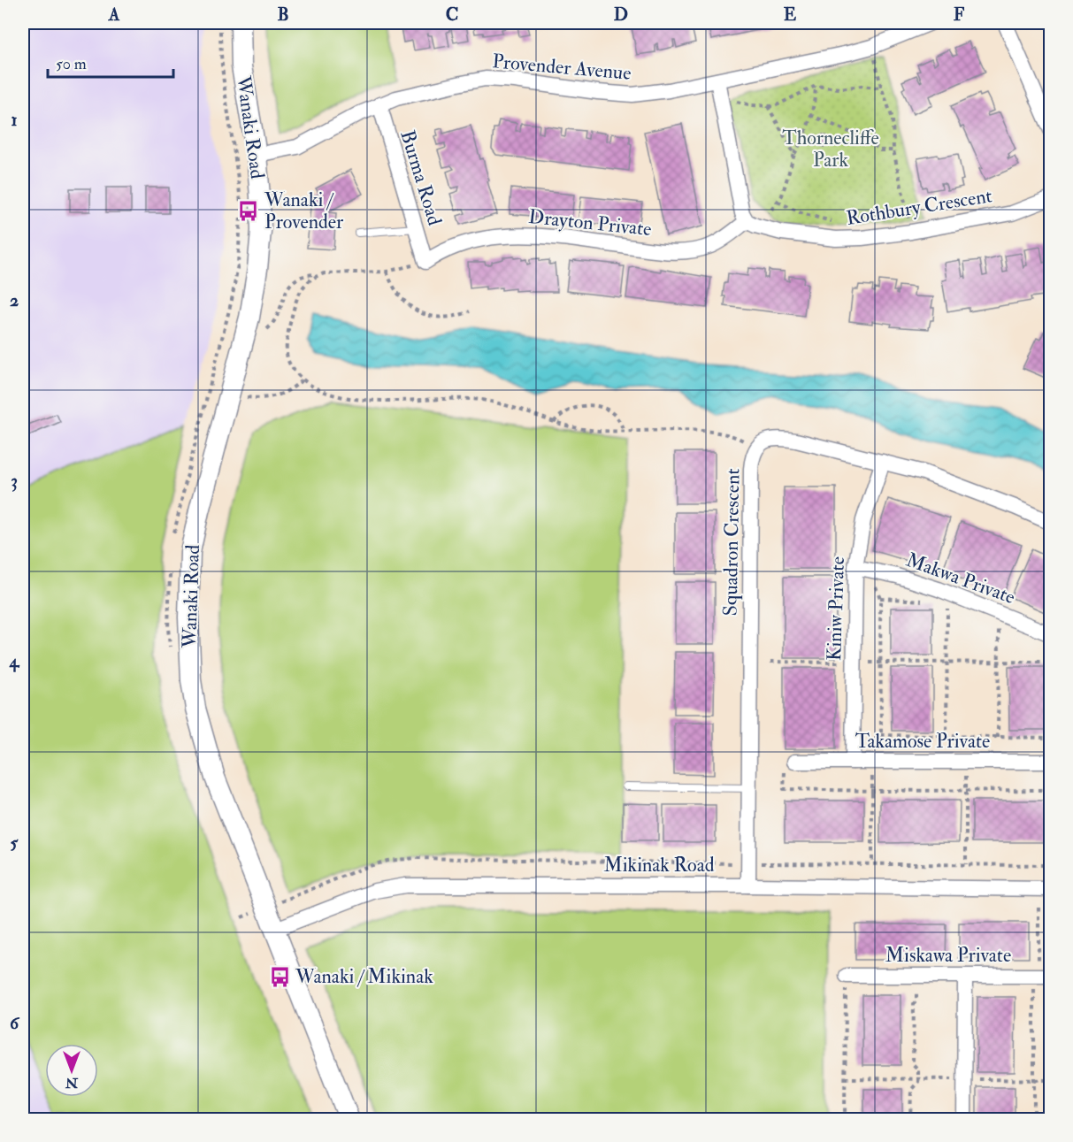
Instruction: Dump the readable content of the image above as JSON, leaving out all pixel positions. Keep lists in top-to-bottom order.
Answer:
{
  "streets": {
    "street": [
      "Provender Avenue",
      "Wanaki Road",
      "Burma Road",
      "Rothbury Crescent",
      "Drayton Private",
      "Squadron Crescent",
      "Makwa Private",
      "Kiniw Private",
      "Takamose Private",
      "Mikinak Road",
      "Miskawa Private"
    ]
  },
  "crossings": [
    ["Provender Avenue", "Wanaki Road"],
    ["Provender Avenue", "Burma Road"],
    ["Wanaki Road", "Mikinak Road"],
    ["Burma Road", "Drayton Private"],
    ["Rothbury Crescent", "Drayton Private"],
    ["Squadron Crescent", "Kiniw Private"],
    ["Squadron Crescent", "Mikinak Road"],
    ["Makwa Private", "Kiniw Private"],
    ["Kiniw Private", "Takamose Private"]
  ],
  "parks": ["Thornecliffe Park"],
  "places": {
    "bus stop": ["Wanaki / Provender", "Wanaki / Mikinak"]
  },
  "scale_bar": "50 m",
  "north": "bottom",
  "grid": {
    "columns": [
      "A",
      "B",
      "C",
      "D",
      "E",
      "F"
    ],
    "rows": [
      "1",
      "2",
      "3",
      "4",
      "5",
      "6"
    ]
  }
}
